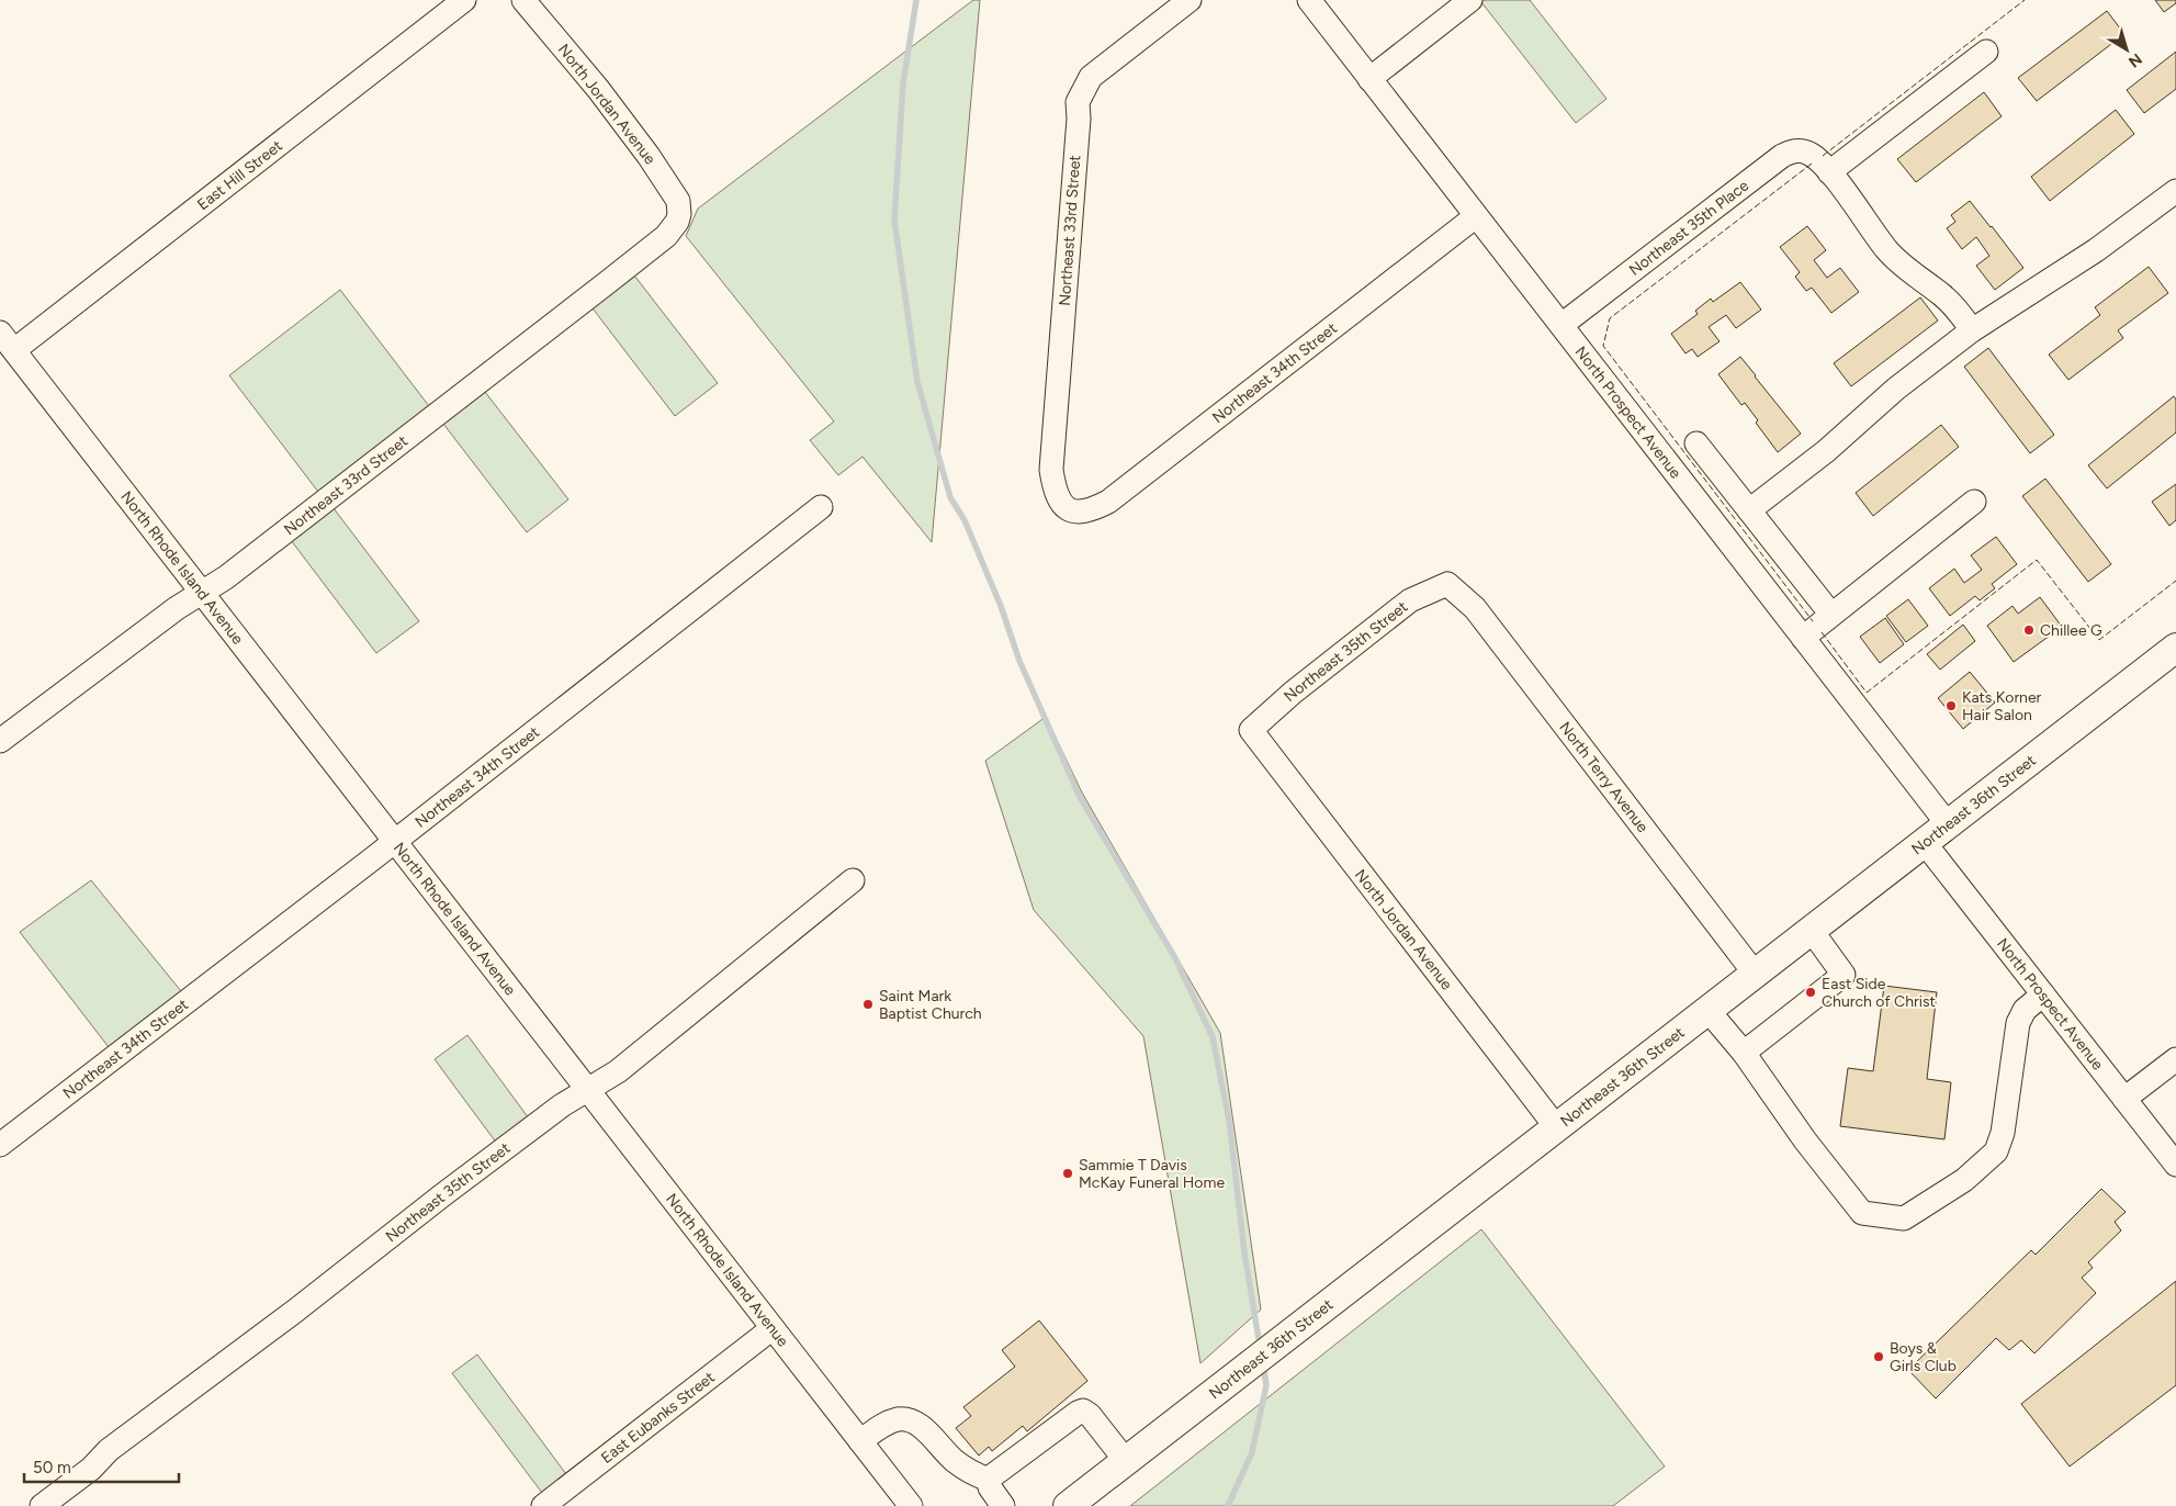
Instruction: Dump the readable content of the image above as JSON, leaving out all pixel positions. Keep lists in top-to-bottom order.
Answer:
{
  "streets": {
    "main road": ["Northeast 36th Street"],
    "street": [
      "North Jordan Avenue",
      "East Hill Street",
      "Northeast 35th Place",
      "Northeast 33rd Street",
      "Northeast 34th Street",
      "North Prospect Avenue",
      "North Rhode Island Avenue",
      "Northeast 35th Street",
      "North Terry Avenue",
      "East Eubanks Street"
    ]
  },
  "crossings": [
    ["North Jordan Avenue", "Northeast 33rd Street"],
    ["North Jordan Avenue", "Northeast 35th Street"],
    ["North Jordan Avenue", "Northeast 36th Street"],
    ["East Hill Street", "North Rhode Island Avenue"],
    ["Northeast 35th Place", "North Prospect Avenue"],
    ["Northeast 33rd Street", "Northeast 34th Street"],
    ["Northeast 33rd Street", "North Rhode Island Avenue"],
    ["Northeast 34th Street", "North Prospect Avenue"],
    ["Northeast 34th Street", "North Rhode Island Avenue"],
    ["North Prospect Avenue", "Northeast 36th Street"],
    ["North Rhode Island Avenue", "Northeast 35th Street"],
    ["North Rhode Island Avenue", "East Eubanks Street"],
    ["Northeast 35th Street", "North Terry Avenue"],
    ["North Terry Avenue", "Northeast 36th Street"]
  ],
  "places": [
    "Chillee G",
    "Kats Korner Hair Salon",
    "East Side Church of Christ",
    "Saint Mark Baptist Church",
    "Sammie T Davis McKay Funeral Home",
    "Boys & Girls Club"
  ],
  "scale_bar": "50 m",
  "north": "bottom right"
}
